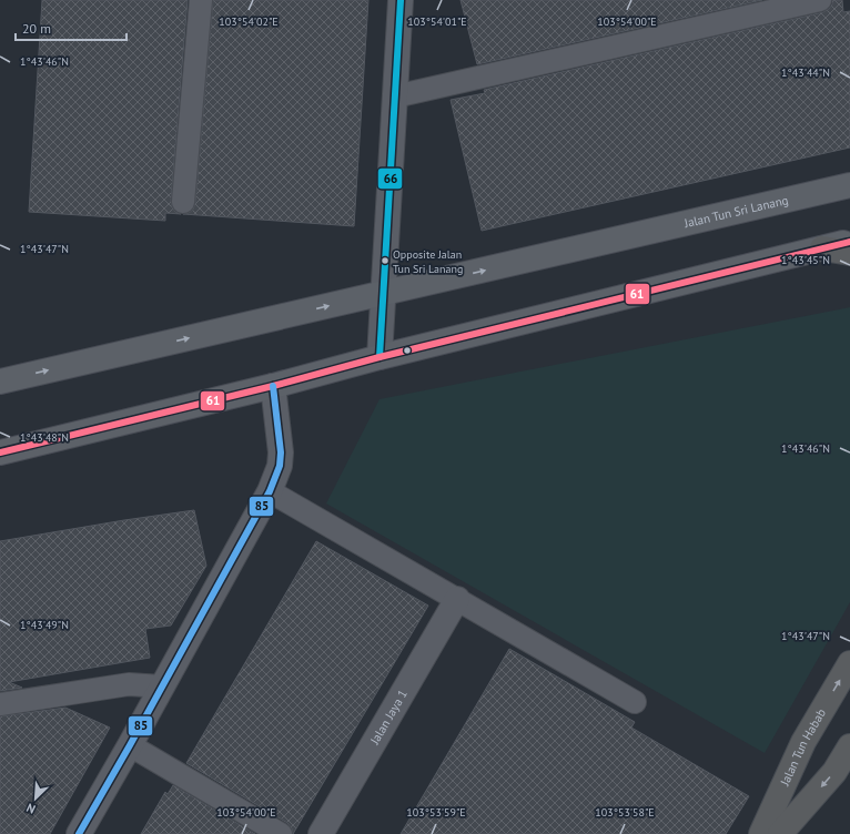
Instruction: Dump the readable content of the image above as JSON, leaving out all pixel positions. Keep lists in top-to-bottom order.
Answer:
{
  "streets": {
    "highway": ["Jalan Tun Habab"],
    "main road": ["Jalan Tun Sri Lanang"],
    "street": ["Jalan Jaya 1"]
  },
  "places": ["Opposite Jalan Tun Sri Lanang"],
  "lines": ["transit line 66", "transit line 61", "transit line 85"],
  "scale_bar": "20 m",
  "north": "bottom left",
  "coordinates": [
    "103°54'02\"E",
    "103°54'01\"E",
    "103°54'00\"E",
    "1°43'46\"N",
    "1°43'44\"N",
    "1°43'47\"N",
    "1°43'45\"N",
    "1°43'48\"N",
    "1°43'49\"N",
    "103°53'59\"E",
    "103°53'58\"E"
  ]
}
